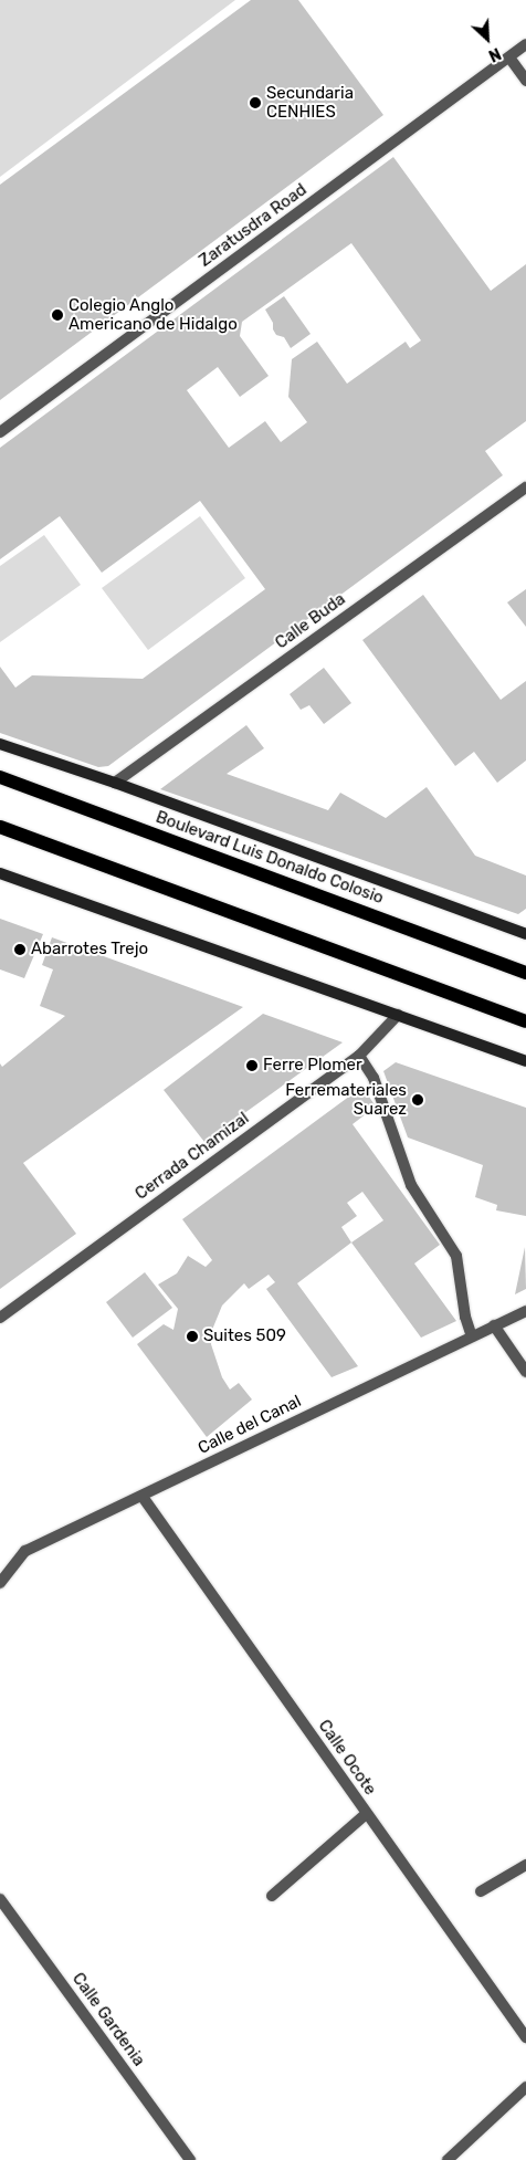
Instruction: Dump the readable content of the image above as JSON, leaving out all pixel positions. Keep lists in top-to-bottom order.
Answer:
{
  "streets": {
    "main road": ["Boulevard Luis Donaldo Colosio"],
    "street": [
      "Zaratusdra Road",
      "Calle Buda",
      "Cerrada Chamizal",
      "Calle del Canal",
      "Calle Ocote",
      "Calle Gardenia"
    ]
  },
  "crossings": [
    ["Calle Buda", "Boulevard Luis Donaldo Colosio"],
    ["Calle del Canal", "Calle Ocote"]
  ],
  "places": [
    "Secundaria CENHIES",
    "Colegio Anglo Americano de Hidalgo",
    "Abarrotes Trejo",
    "Ferre Plomer",
    "Ferremateriales Suarez",
    "Suites 509"
  ],
  "north": "bottom right"
}
